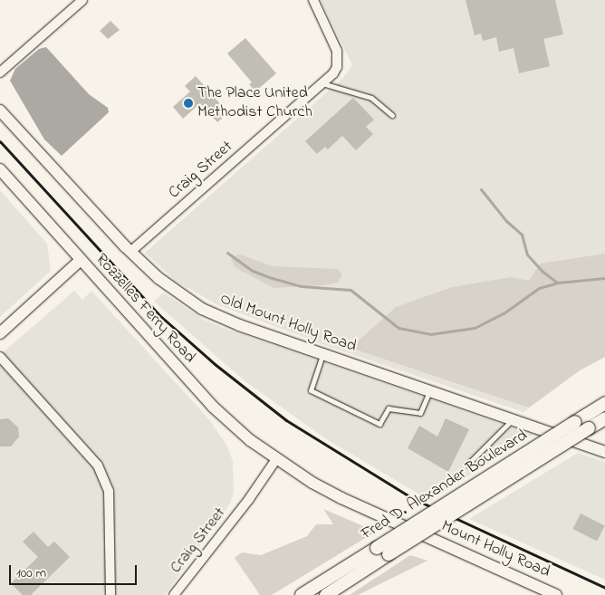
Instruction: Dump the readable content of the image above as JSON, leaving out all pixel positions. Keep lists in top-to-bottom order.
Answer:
{
  "streets": {
    "main road": ["Fred D. Alexander Boulevard"],
    "street": [
      "Craig Street",
      "Rozzelles Ferry Road",
      "Old Mount Holly Road",
      "Mount Holly Road"
    ]
  },
  "crossings": [
    ["Craig Street", "Rozzelles Ferry Road"],
    ["Craig Street", "Old Mount Holly Road"],
    ["Craig Street", "Mount Holly Road"],
    ["Rozzelles Ferry Road", "Mount Holly Road"]
  ],
  "places": ["The Place United Methodist Church"],
  "scale_bar": "100 m"
}
